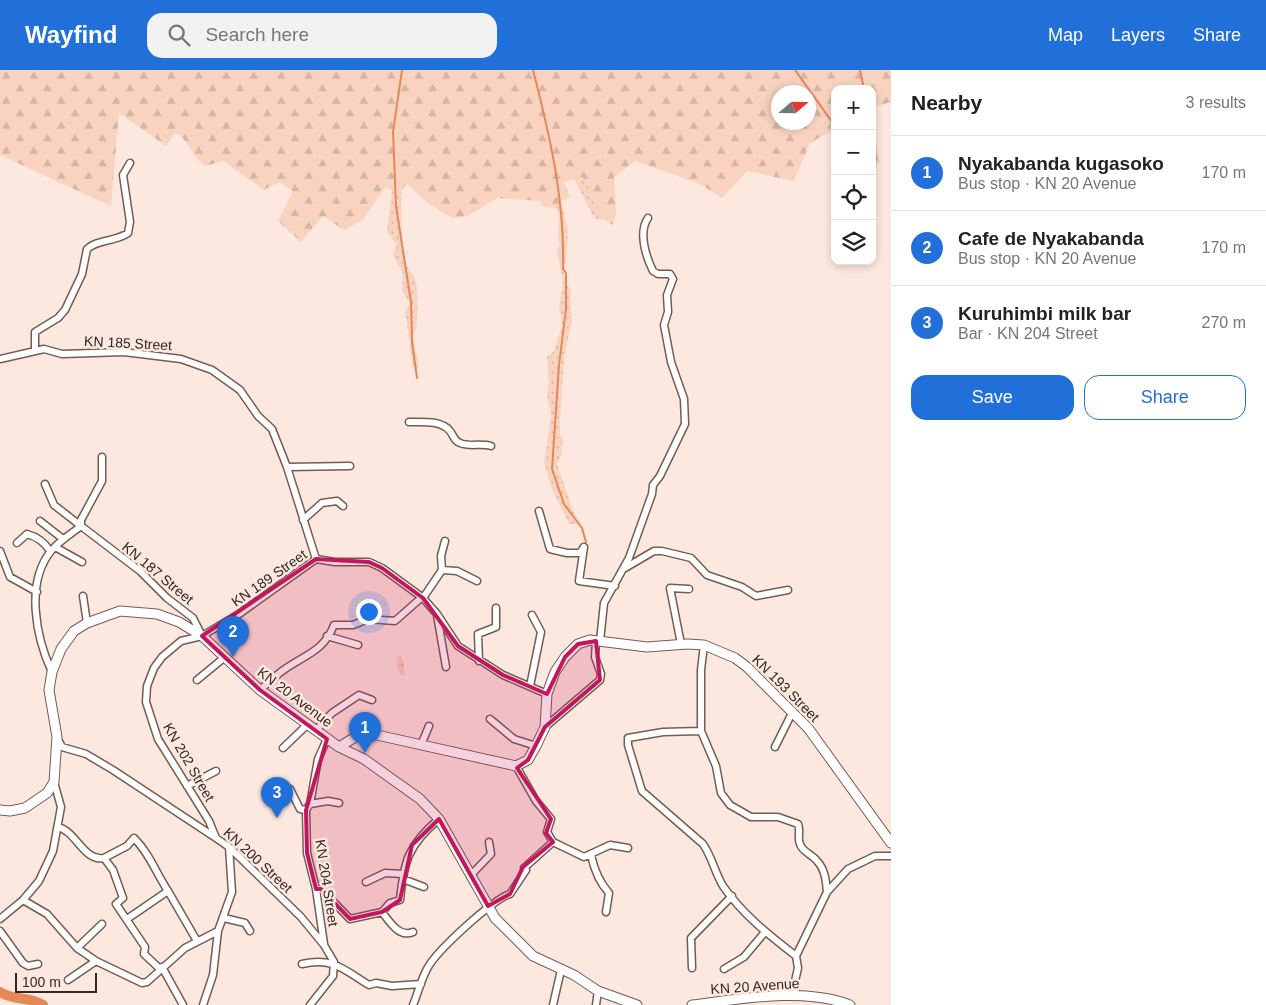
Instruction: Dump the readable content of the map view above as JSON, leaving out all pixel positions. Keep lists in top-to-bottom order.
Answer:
{
  "streets": {
    "main road": ["KN 193 Street", "KN 20 Avenue"],
    "street": [
      "KN 185 Street",
      "KN 187 Street",
      "KN 189 Street",
      "KN 202 Street",
      "KN 200 Street",
      "KN 204 Street"
    ]
  },
  "crossings": [
    ["KN 185 Street", "KN 189 Street"],
    ["KN 187 Street", "KN 189 Street"],
    ["KN 187 Street", "KN 20 Avenue"],
    ["KN 187 Street", "KN 202 Street"],
    ["KN 189 Street", "KN 193 Street"],
    ["KN 189 Street", "KN 20 Avenue"],
    ["KN 189 Street", "KN 202 Street"],
    ["KN 20 Avenue", "KN 202 Street"],
    ["KN 20 Avenue", "KN 200 Street"],
    ["KN 20 Avenue", "KN 204 Street"],
    ["KN 202 Street", "KN 200 Street"],
    ["KN 200 Street", "KN 204 Street"]
  ],
  "scale_bar": "100 m",
  "north": "right",
  "page": {
    "header": "Wayfind",
    "search": "Search here",
    "nav": ["Map", "Layers", "Share"],
    "heading": ["Nearby", "3 results"],
    "map_buttons": ["+", "−"],
    "list": [
      {
        "mark": "1",
        "name": "Nyakabanda kugasoko",
        "note": "Bus stop · KN 20 Avenue",
        "value": "170 m"
      },
      {
        "mark": "2",
        "name": "Cafe de Nyakabanda",
        "note": "Bus stop · KN 20 Avenue",
        "value": "170 m"
      },
      {
        "mark": "3",
        "name": "Kuruhimbi milk bar",
        "note": "Bar · KN 204 Street",
        "value": "270 m"
      }
    ],
    "buttons": ["Save", "Share"],
    "pins": ["2", "1", "3"],
    "scale": "100 m"
  }
}
